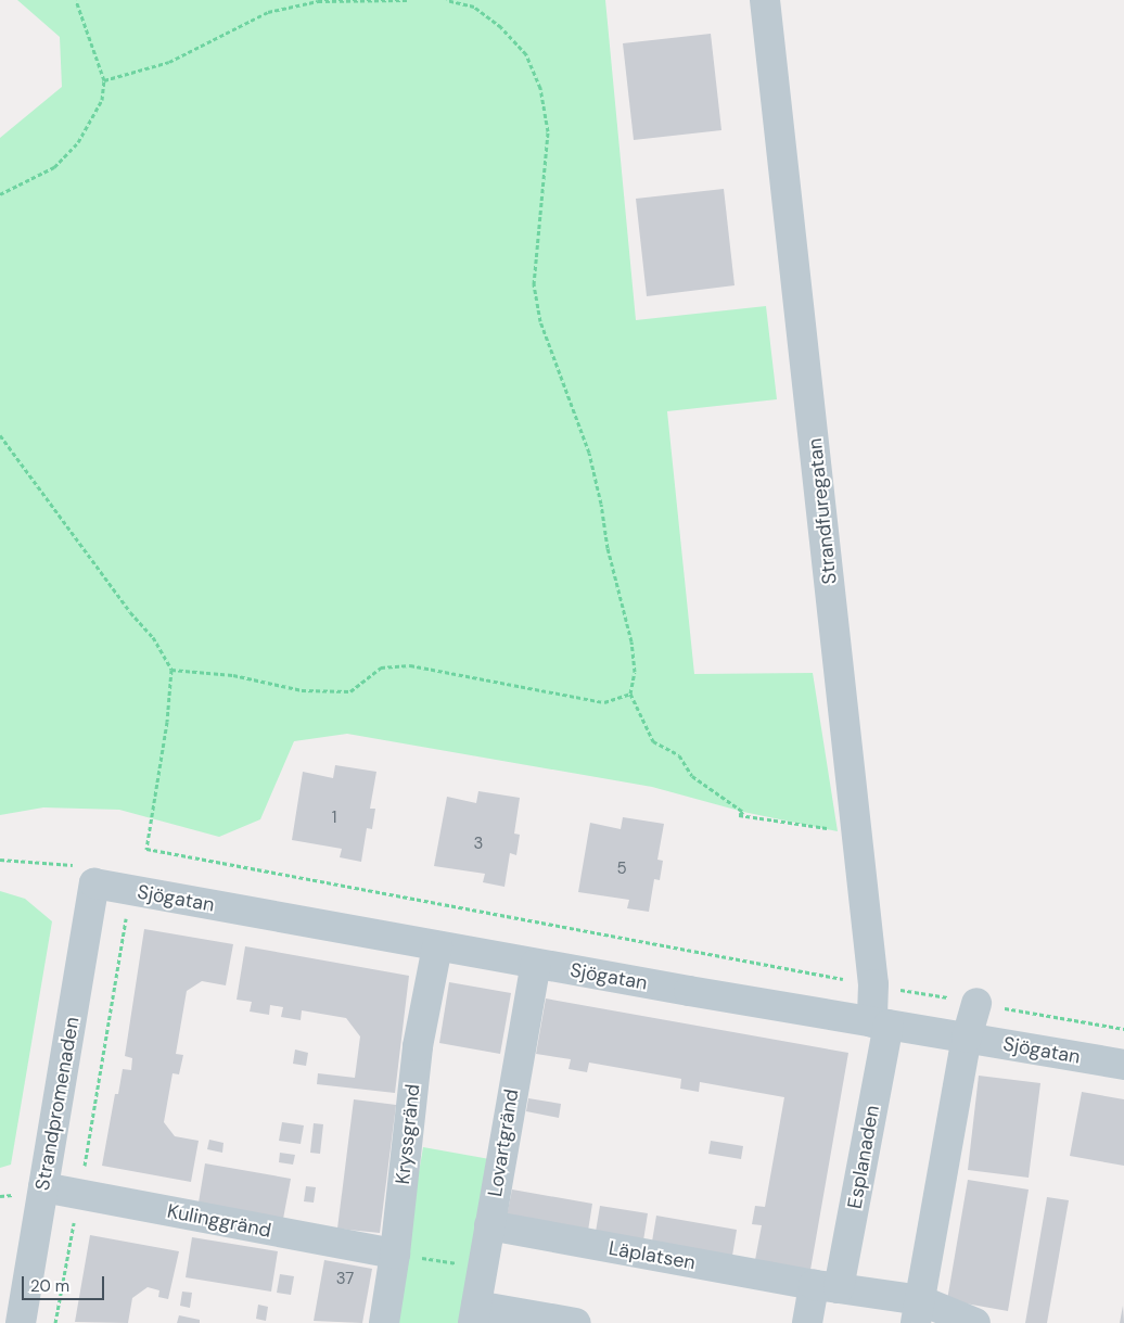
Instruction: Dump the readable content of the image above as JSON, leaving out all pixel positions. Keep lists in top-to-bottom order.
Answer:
{
  "streets": {
    "street": [
      "Strandfuregatan",
      "Sjögatan",
      "Strandpromenaden",
      "Kryssgränd",
      "Lovartgränd",
      "Esplanaden",
      "Kulinggränd",
      "Läplatsen"
    ]
  },
  "crossings": [
    ["Strandfuregatan", "Sjögatan"],
    ["Strandfuregatan", "Esplanaden"],
    ["Sjögatan", "Strandpromenaden"],
    ["Sjögatan", "Kryssgränd"],
    ["Sjögatan", "Lovartgränd"],
    ["Sjögatan", "Esplanaden"],
    ["Strandpromenaden", "Kulinggränd"],
    ["Kryssgränd", "Kulinggränd"],
    ["Lovartgränd", "Läplatsen"],
    ["Esplanaden", "Läplatsen"]
  ],
  "house_numbers": [
    "1",
    "3",
    "5",
    "37"
  ],
  "scale_bar": "20 m"
}
